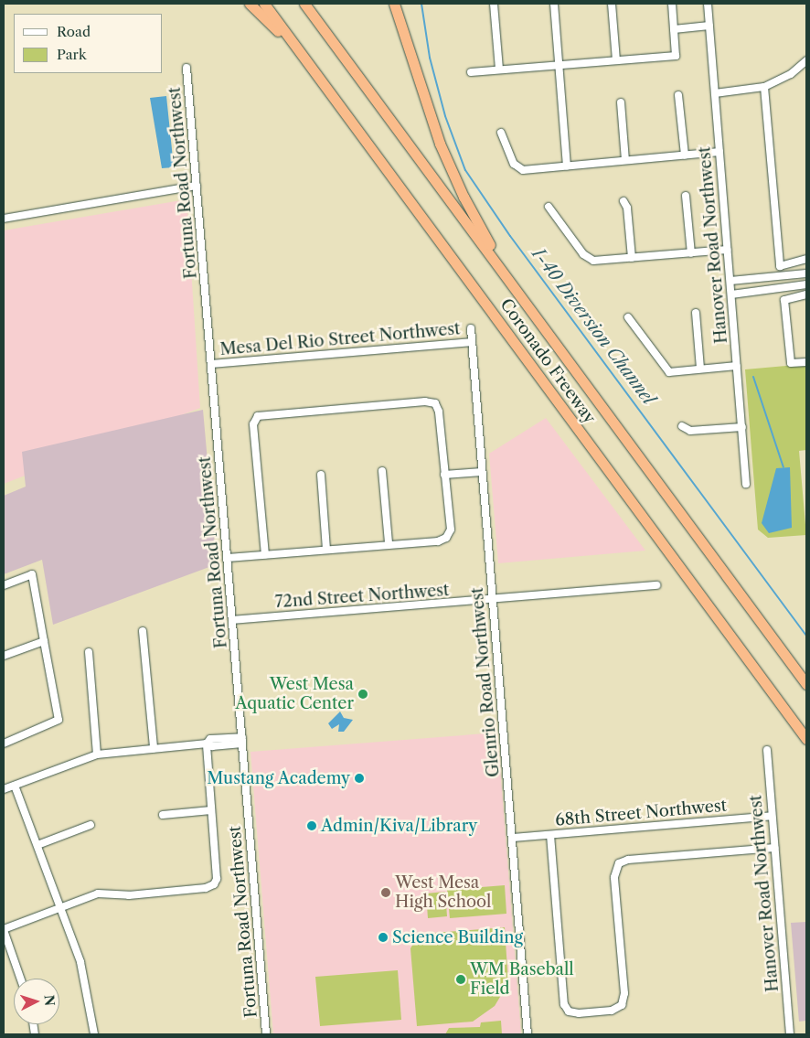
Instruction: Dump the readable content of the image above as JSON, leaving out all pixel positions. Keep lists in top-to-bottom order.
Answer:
{
  "streets": {
    "highway": ["Coronado Freeway"],
    "street": [
      "Fortuna Road Northwest",
      "Hanover Road Northwest",
      "Mesa Del Rio Street Northwest",
      "72nd Street Northwest",
      "Glenrio Road Northwest",
      "68th Street Northwest"
    ]
  },
  "crossings": [
    ["Fortuna Road Northwest", "Mesa Del Rio Street Northwest"],
    ["Fortuna Road Northwest", "72nd Street Northwest"],
    ["Hanover Road Northwest", "68th Street Northwest"],
    ["Mesa Del Rio Street Northwest", "Glenrio Road Northwest"],
    ["72nd Street Northwest", "Glenrio Road Northwest"],
    ["Glenrio Road Northwest", "68th Street Northwest"]
  ],
  "water": ["I-40 Diversion Channel"],
  "places": [
    "West Mesa Aquatic Center",
    "Mustang Academy",
    "Admin/Kiva/Library",
    "West Mesa High School",
    "Science Building",
    "WM Baseball Field"
  ],
  "legend": ["Road", "Park"],
  "north": "right"
}
